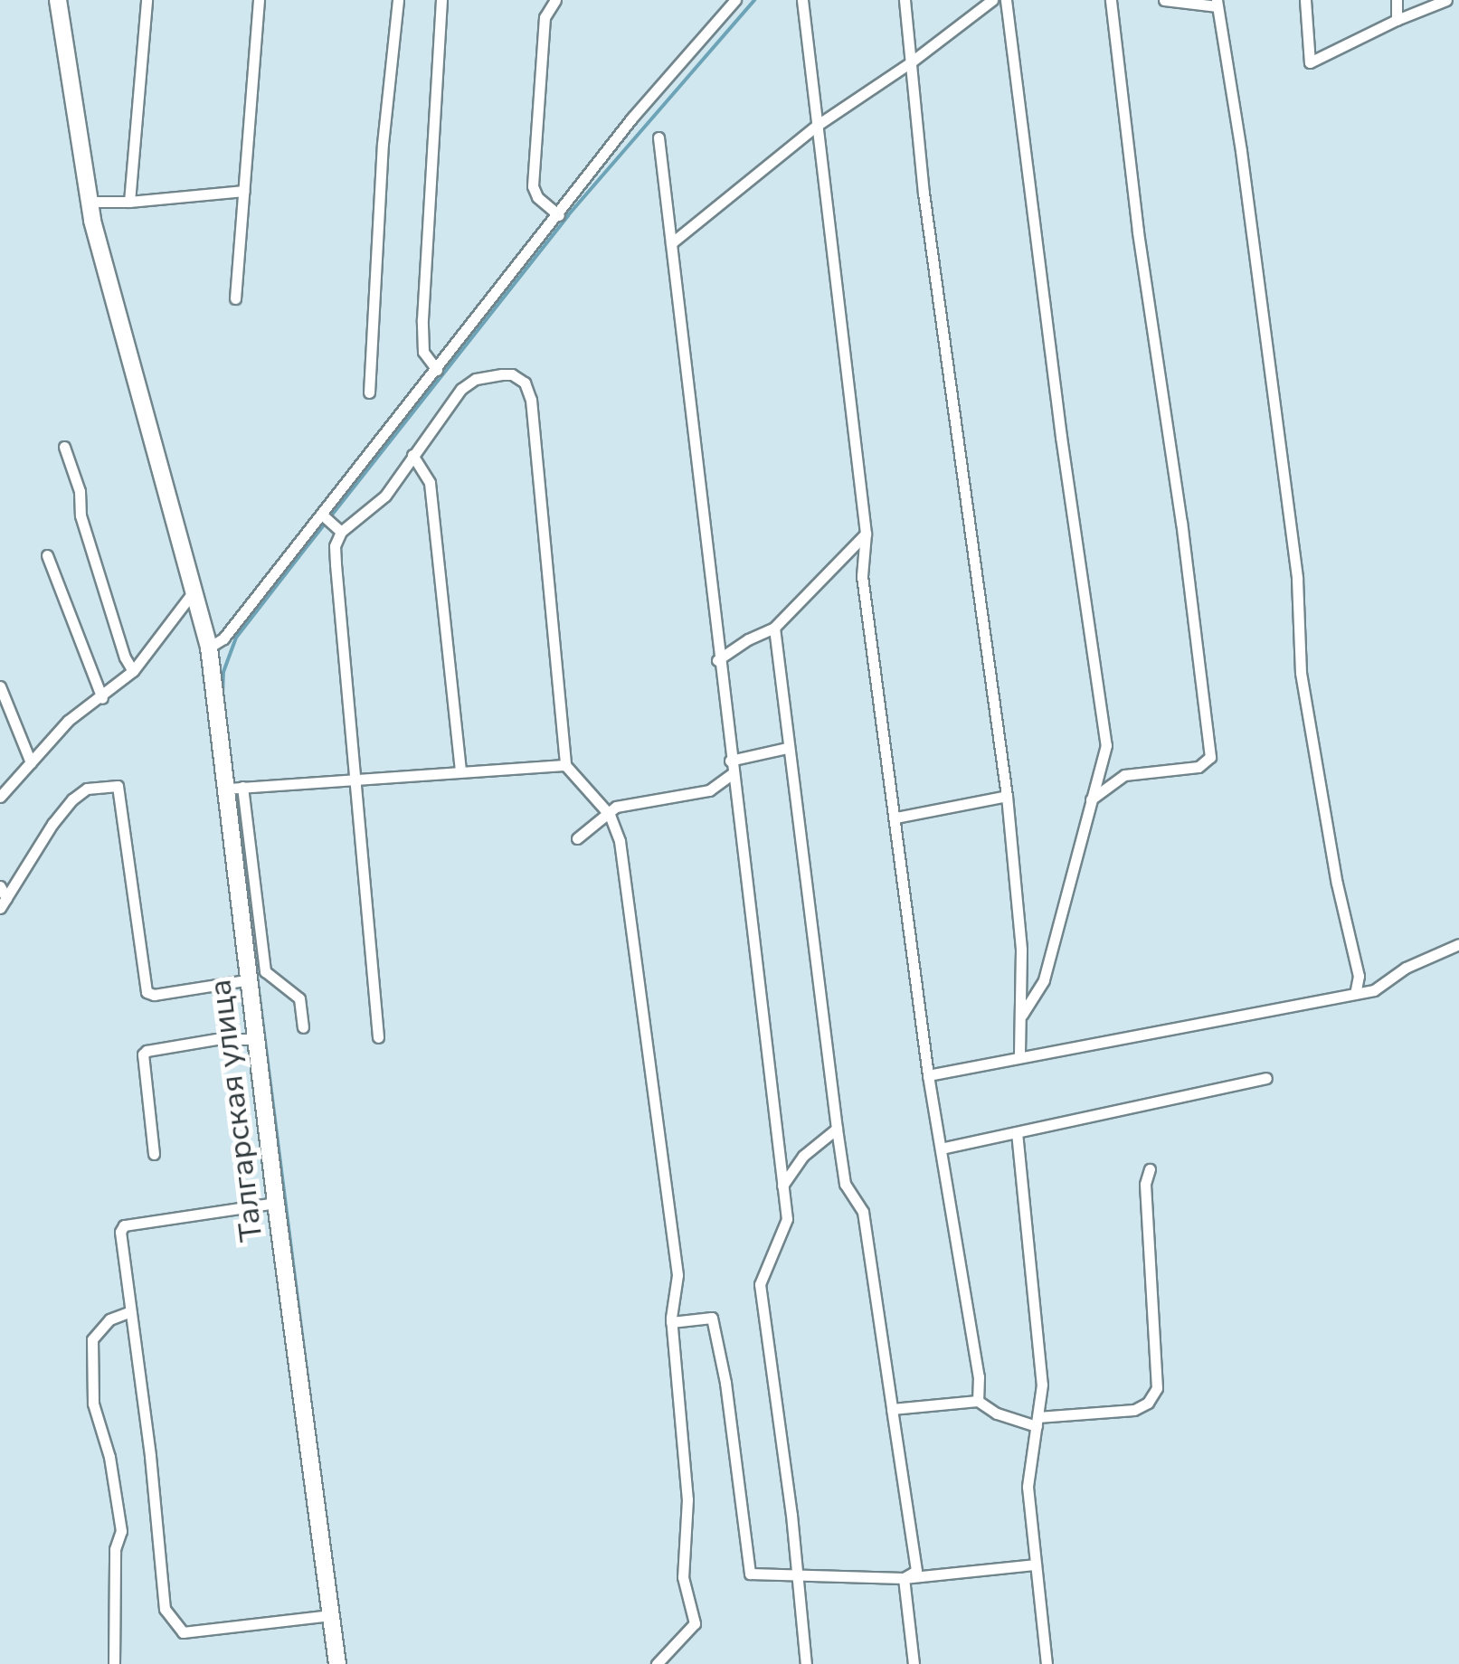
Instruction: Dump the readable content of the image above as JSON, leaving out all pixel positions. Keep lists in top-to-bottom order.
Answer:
{
  "streets": {
    "street": ["Талгарская улица"]
  }
}
